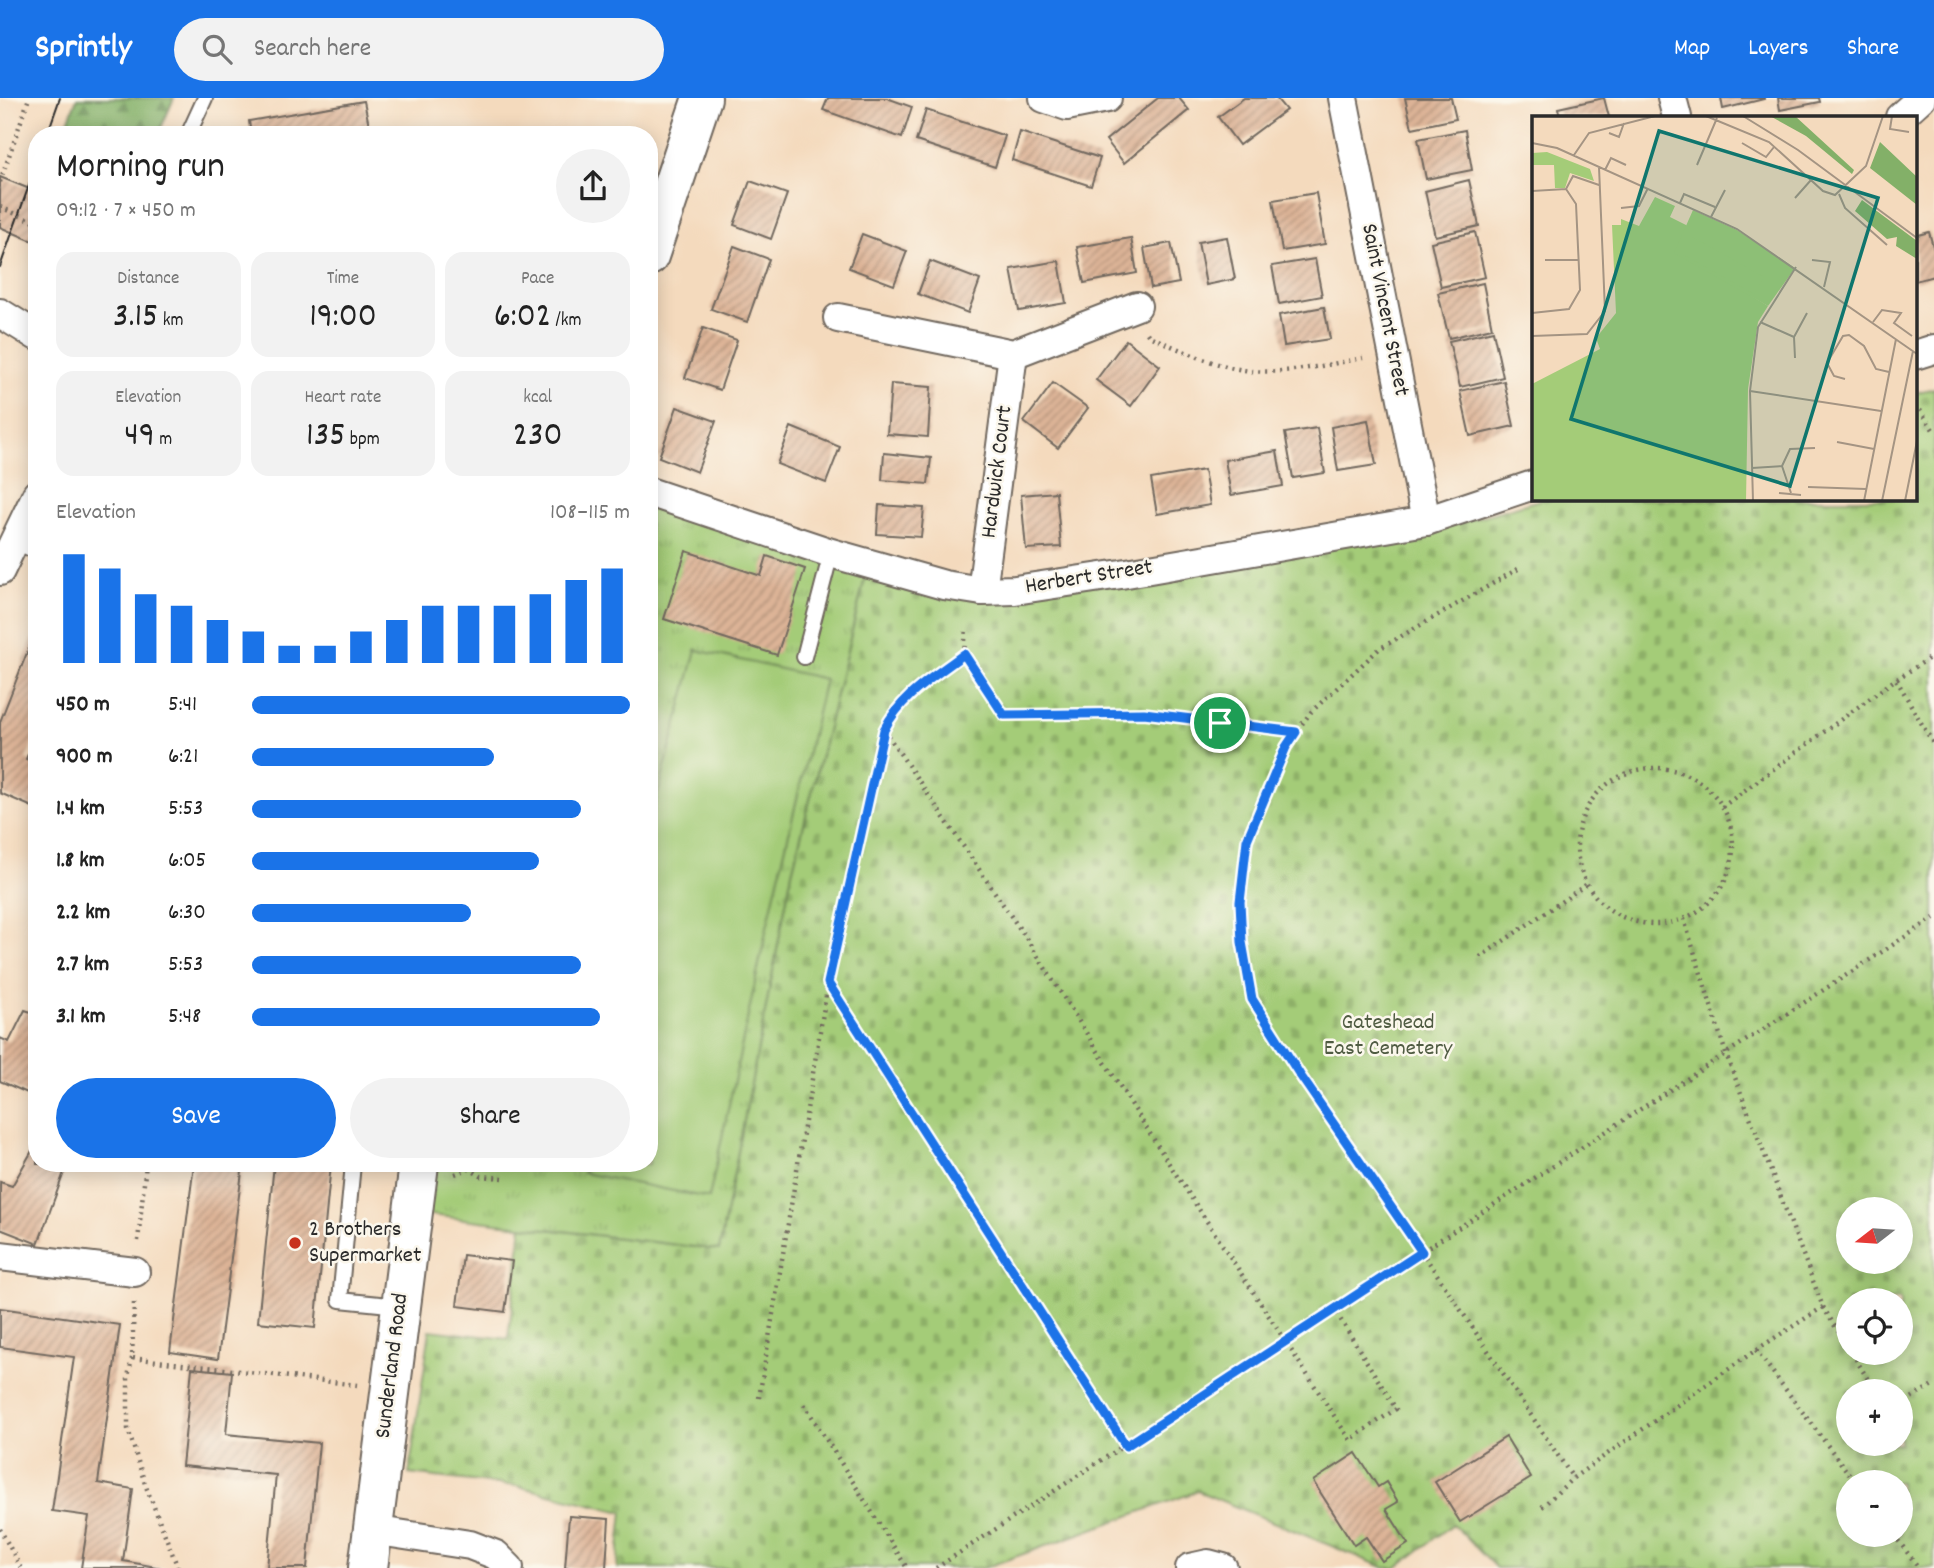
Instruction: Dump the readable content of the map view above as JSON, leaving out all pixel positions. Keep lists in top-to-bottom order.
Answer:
{
  "streets": {
    "main road": ["Sunderland Road"],
    "street": ["Saint Vincent Street", "Hardwick Court", "Herbert Street"]
  },
  "crossings": [
    ["Saint Vincent Street", "Herbert Street"],
    ["Hardwick Court", "Herbert Street"]
  ],
  "parks": ["Gateshead East Cemetery"],
  "places": ["2 Brothers Supermarket"],
  "north": "left",
  "page": {
    "header": "Sprintly",
    "search": "Search here",
    "nav": ["Map", "Layers", "Share"],
    "heading": ["Morning run", "09:12 · 7 × 450 m"],
    "stats": [
      ["Distance", "3.15 km"],
      ["Time", "19:00"],
      ["Pace", "6:02 /km"],
      ["Elevation", "49 m"],
      ["Heart rate", "135 bpm"],
      ["kcal", "230"]
    ],
    "chart": ["Elevation", "108–115 m"],
    "list": [
      {
        "name": "450 m",
        "note": "5:41"
      },
      {
        "name": "900 m",
        "note": "6:21"
      },
      {
        "name": "1.4 km",
        "note": "5:53"
      },
      {
        "name": "1.8 km",
        "note": "6:05"
      },
      {
        "name": "2.2 km",
        "note": "6:30"
      },
      {
        "name": "2.7 km",
        "note": "5:53"
      },
      {
        "name": "3.1 km",
        "note": "5:48"
      }
    ],
    "buttons": ["Save", "Share"],
    "map_buttons": ["+", "−"]
  }
}
